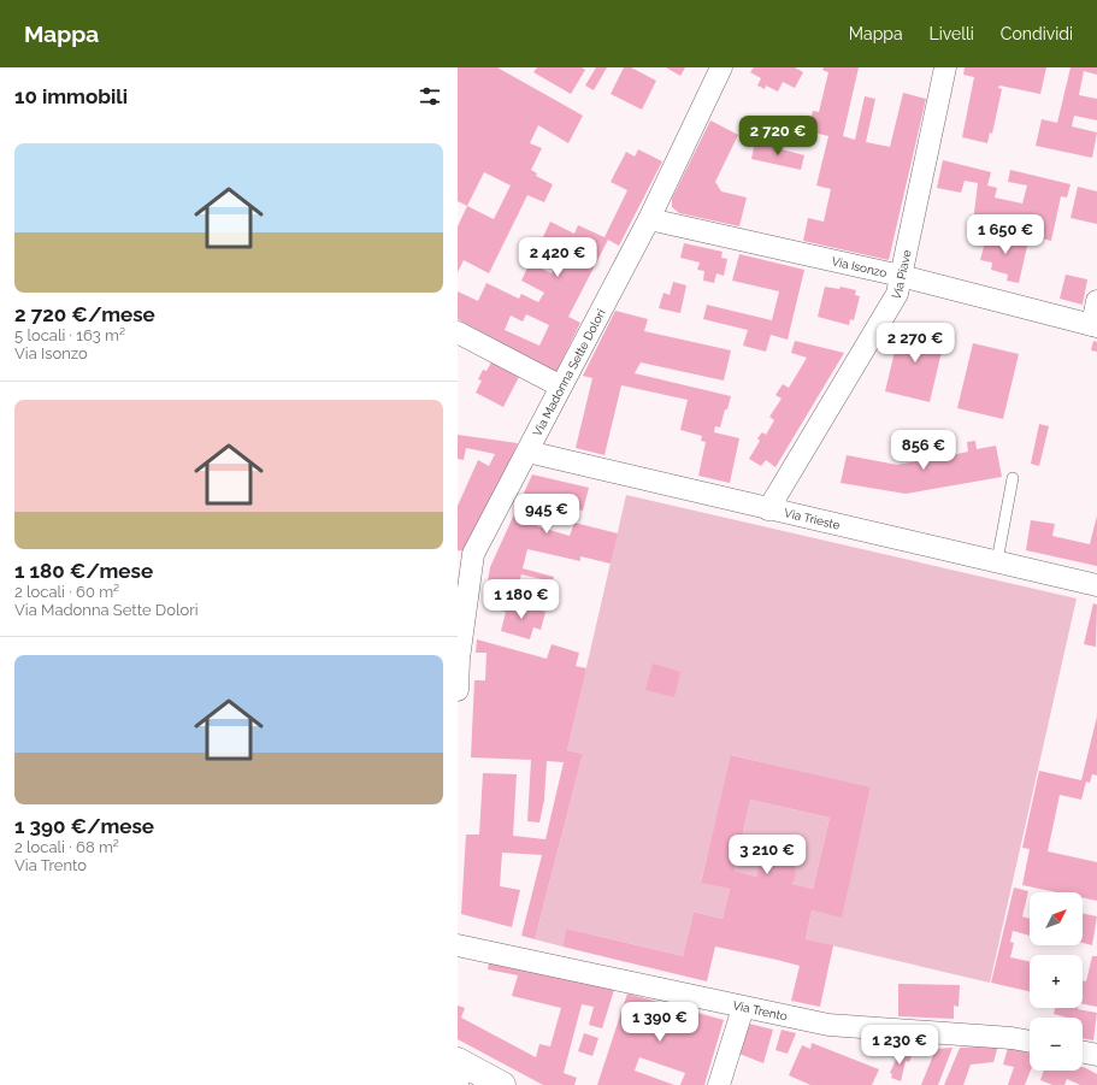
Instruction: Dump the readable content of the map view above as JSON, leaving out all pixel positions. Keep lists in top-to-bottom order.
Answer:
{
  "streets": {
    "street": [
      "Via Isonzo",
      "Via Piave",
      "Via Madonna Sette Dolori",
      "Via Trieste",
      "Via Trento"
    ]
  },
  "crossings": [
    ["Via Isonzo", "Via Piave"],
    ["Via Isonzo", "Via Madonna Sette Dolori"],
    ["Via Piave", "Via Trieste"],
    ["Via Madonna Sette Dolori", "Via Trieste"]
  ],
  "north": "top right",
  "page": {
    "header": "Mappa",
    "nav": ["Mappa", "Livelli", "Condividi"],
    "heading": "10 immobili",
    "price": [
      "2 720 €",
      "1 650 €",
      "2 420 €",
      "2 270 €",
      "856 €",
      "945 €",
      "1 180 €",
      "3 210 €",
      "1 390 €",
      "1 230 €"
    ],
    "list": [
      {
        "name": "2 720 €/mese",
        "note": "5 locali · 163 m² · Via Isonzo"
      },
      {
        "name": "1 180 €/mese",
        "note": "2 locali · 60 m² · Via Madonna Sette Dolori"
      },
      {
        "name": "1 390 €/mese",
        "note": "2 locali · 68 m² · Via Trento"
      }
    ],
    "map_buttons": ["+", "−"]
  }
}
